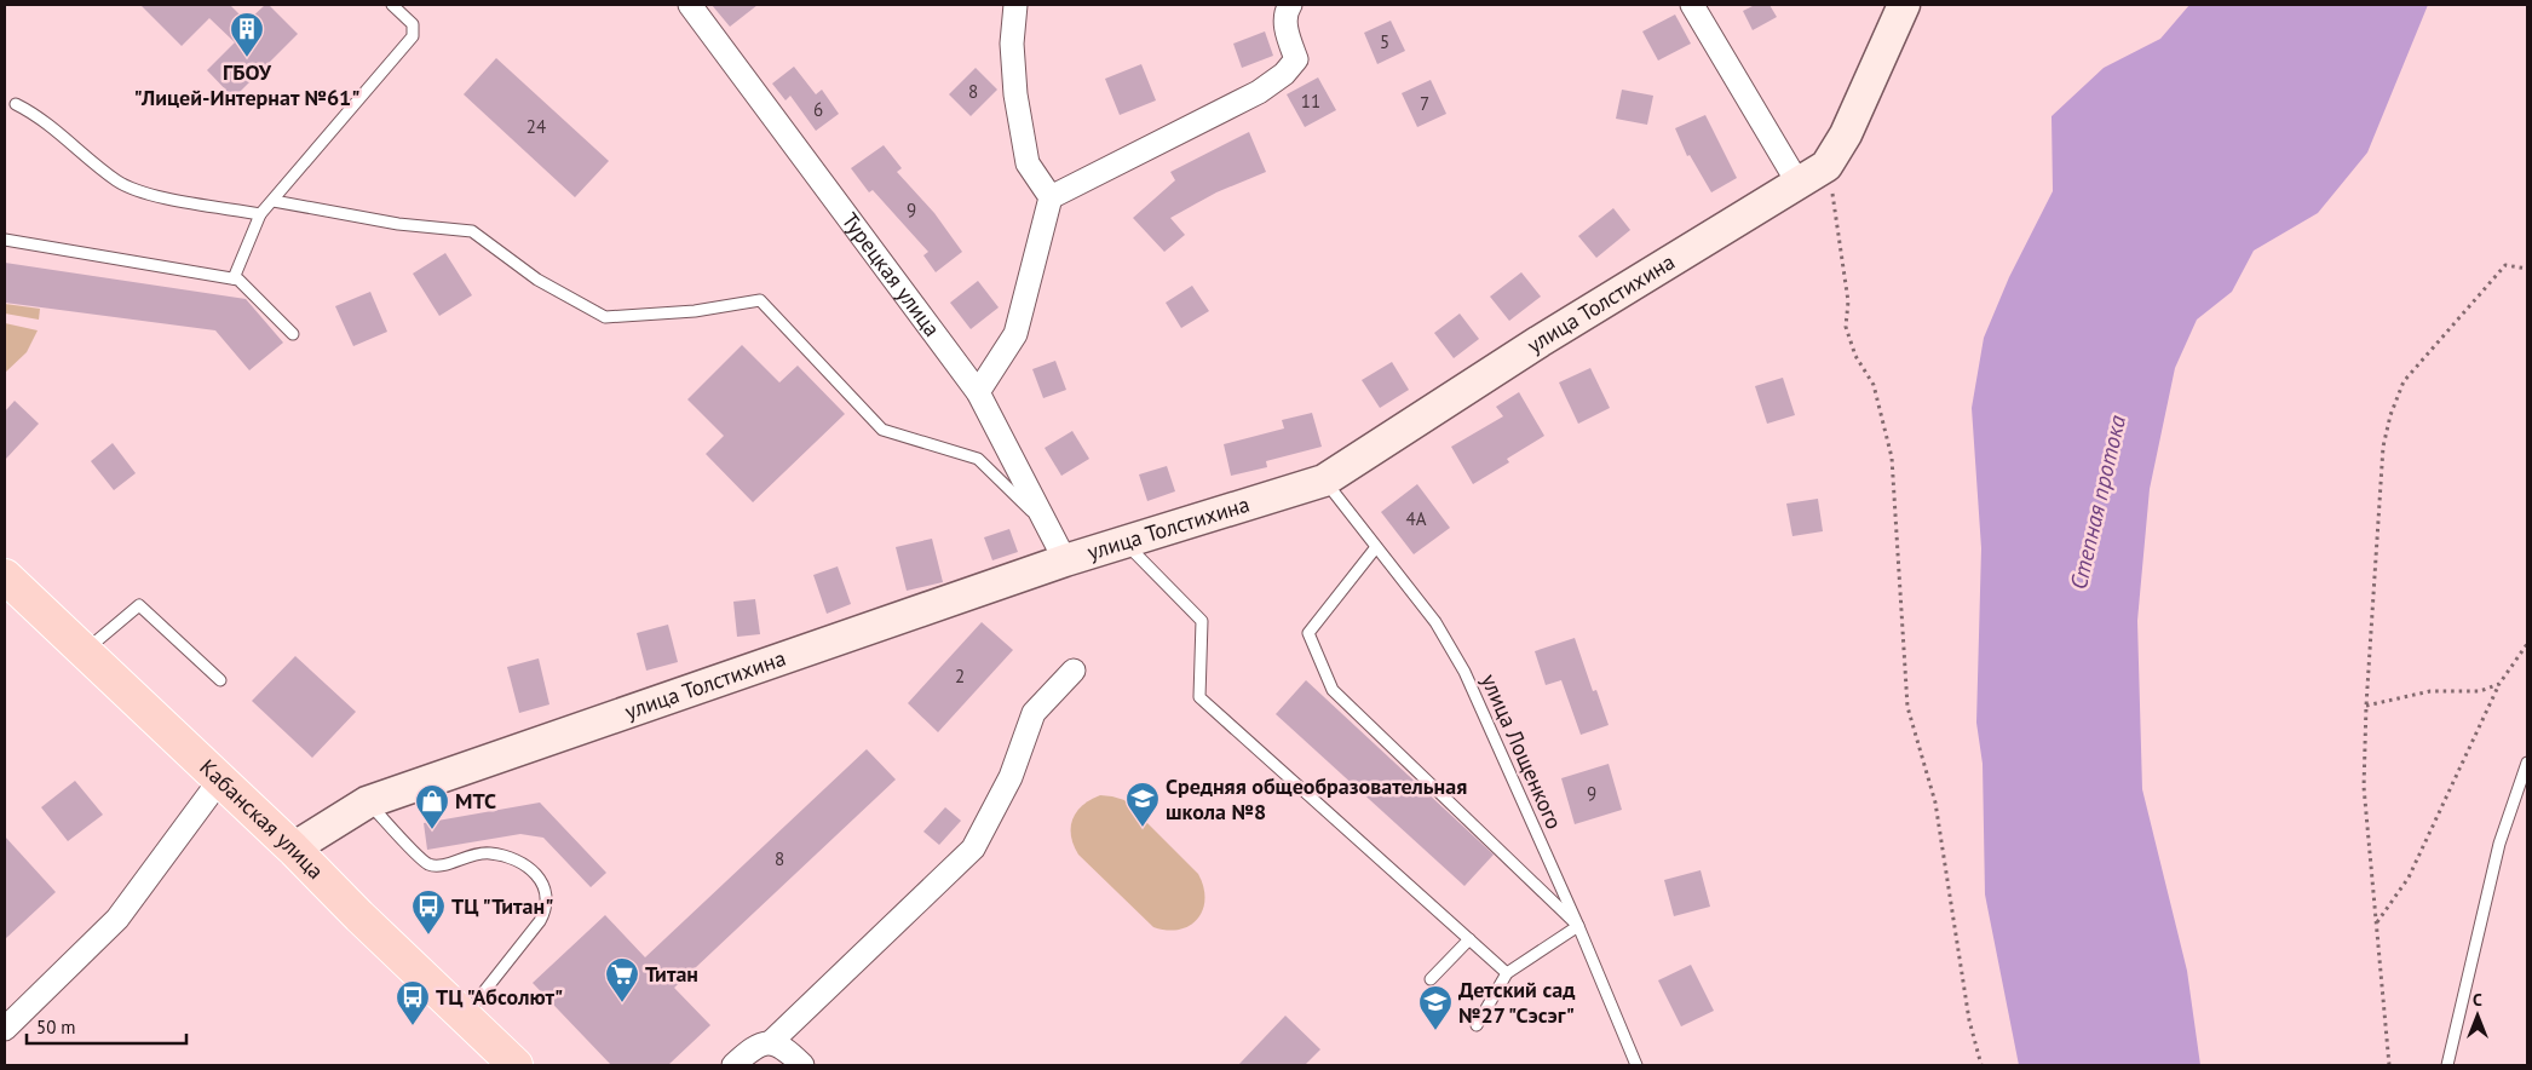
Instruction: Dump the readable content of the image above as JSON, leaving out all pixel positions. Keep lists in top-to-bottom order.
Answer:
{
  "streets": {
    "main road": ["Кабанская улица"],
    "street": ["Турецкая улица", "улица Толстихина"],
    "lane": ["улица Лощенкого"]
  },
  "crossings": [
    ["Турецкая улица", "улица Толстихина"],
    ["улица Толстихина", "улица Лощенкого"],
    ["улица Толстихина", "Кабанская улица"]
  ],
  "water": ["Степная протока"],
  "places": {
    "building": ["ГБОУ \"Лицей-Интернат №61\""],
    "school or university": ["Средняя общеобразовательная школа №8", "Детский сад №27 \"Сэсэг\""],
    "shop": ["МТС"],
    "bus stop": ["ТЦ \"Титан\"", "ТЦ \"Абсолют\""],
    "supermarket": ["Титан"]
  },
  "house_numbers": [
    "5",
    "8",
    "11",
    "7",
    "6",
    "24",
    "9",
    "4А",
    "2",
    "9",
    "8"
  ],
  "scale_bar": "50 m",
  "north": "top"
}
